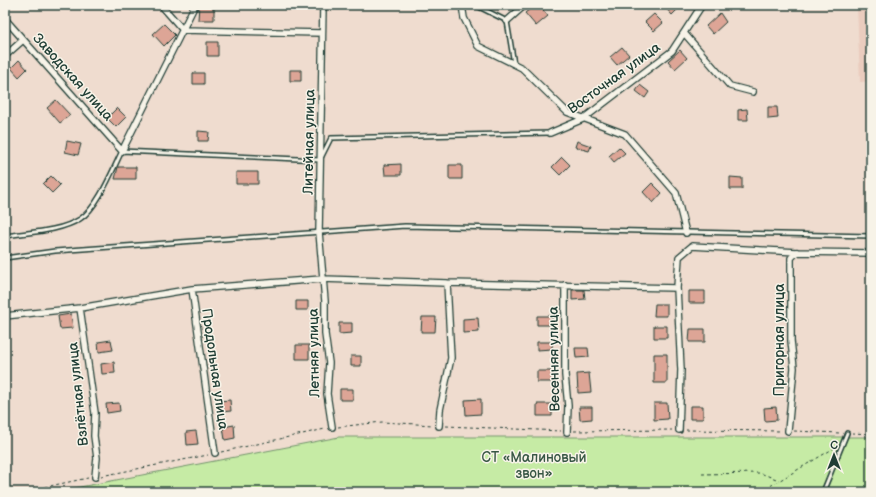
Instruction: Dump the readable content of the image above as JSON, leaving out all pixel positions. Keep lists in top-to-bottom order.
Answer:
{
  "streets": {
    "street": [
      "Заводская улица",
      "Восточная улица",
      "Литейная улица",
      "Пригорная улица",
      "Летняя улица",
      "Весенняя улица",
      "Продольная улица",
      "Взлётная улица"
    ]
  },
  "crossings": [
    ["Литейная улица", "Летняя улица"]
  ],
  "parks": ["СТ «Малиновый звон»"],
  "north": "top"
}
